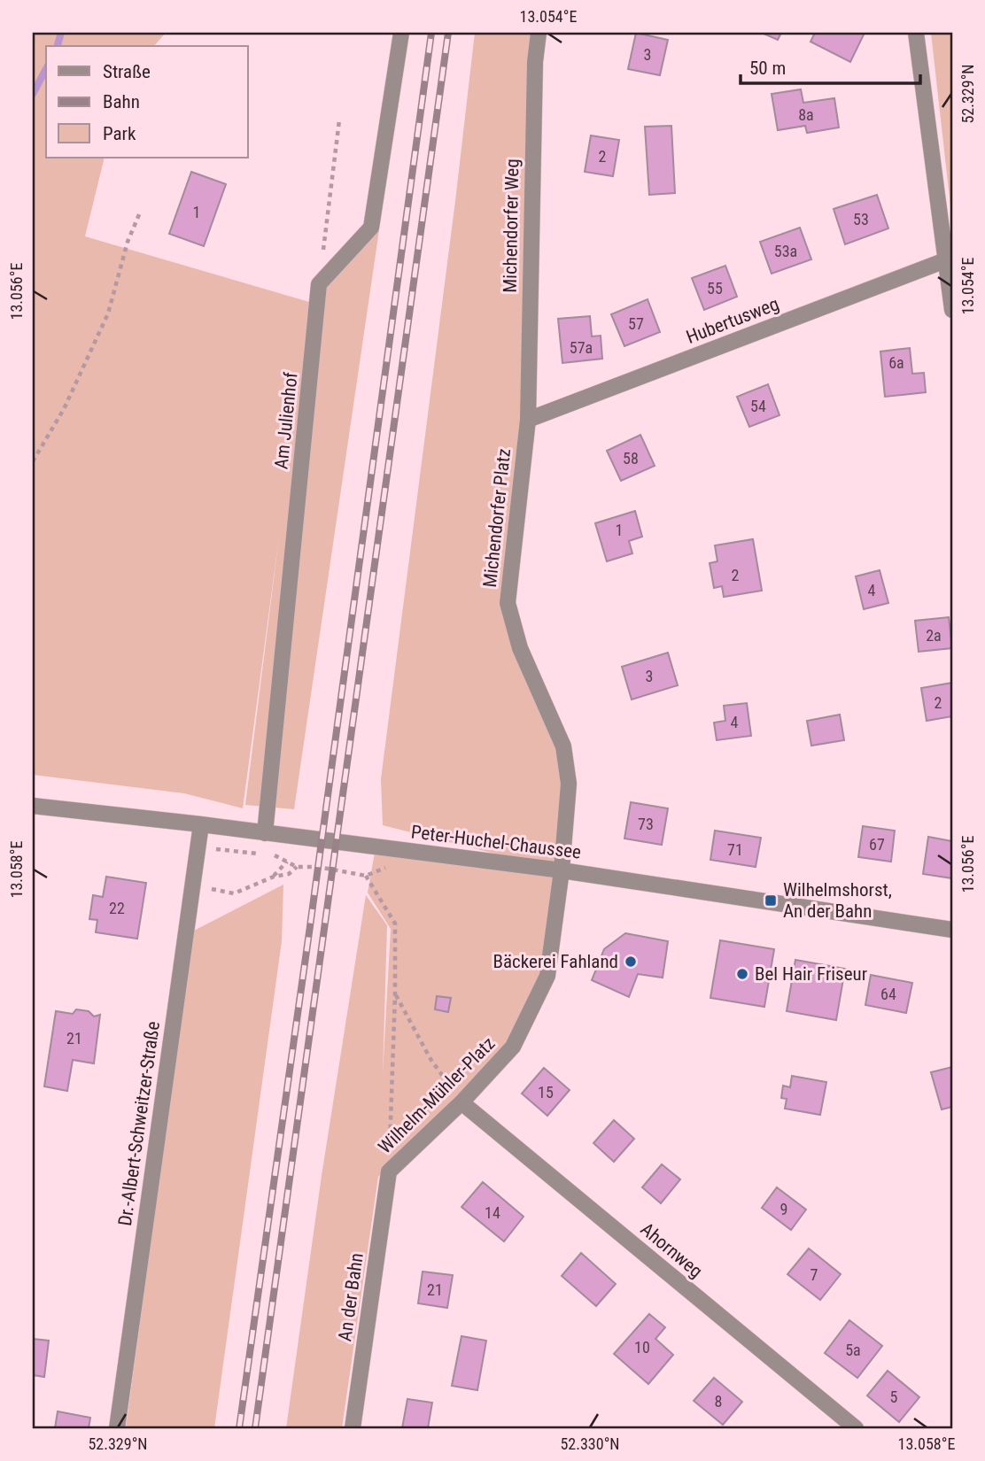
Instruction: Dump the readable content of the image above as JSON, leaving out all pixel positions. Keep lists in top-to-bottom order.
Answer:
{
  "streets": {
    "street": [
      "Michendorfer Weg",
      "Hubertusweg",
      "Am Julienhof",
      "Michendorfer Platz",
      "Peter-Huchel-Chaussee",
      "Wilhelm-Mühler-Platz",
      "Dr.-Albert-Schweitzer-Straße",
      "Ahornweg",
      "An der Bahn"
    ]
  },
  "crossings": [
    ["Michendorfer Weg", "Hubertusweg"],
    ["Michendorfer Weg", "Michendorfer Platz"],
    ["Hubertusweg", "Michendorfer Platz"],
    ["Am Julienhof", "Peter-Huchel-Chaussee"],
    ["Michendorfer Platz", "Peter-Huchel-Chaussee"],
    ["Michendorfer Platz", "Wilhelm-Mühler-Platz"],
    ["Peter-Huchel-Chaussee", "Wilhelm-Mühler-Platz"],
    ["Peter-Huchel-Chaussee", "Dr.-Albert-Schweitzer-Straße"],
    ["Wilhelm-Mühler-Platz", "Ahornweg"],
    ["Wilhelm-Mühler-Platz", "An der Bahn"]
  ],
  "places": {
    "transit": ["Wilhelmshorst, An der Bahn"],
    "other": ["Bäckerei Fahland", "Bel Hair Friseur"]
  },
  "house_numbers": [
    "3",
    "8a",
    "2",
    "1",
    "53",
    "53a",
    "55",
    "57",
    "57a",
    "6a",
    "54",
    "58",
    "1",
    "2",
    "4",
    "2a",
    "3",
    "2",
    "4",
    "73",
    "67",
    "71",
    "22",
    "64",
    "21",
    "15",
    "9",
    "14",
    "7",
    "21",
    "10",
    "5a",
    "5",
    "8"
  ],
  "legend": ["Straße", "Bahn", "Park"],
  "scale_bar": "50 m",
  "coordinates": [
    "13.054°E",
    "52.329°N",
    "13.056°E",
    "13.058°E",
    "52.330°N"
  ]
}
